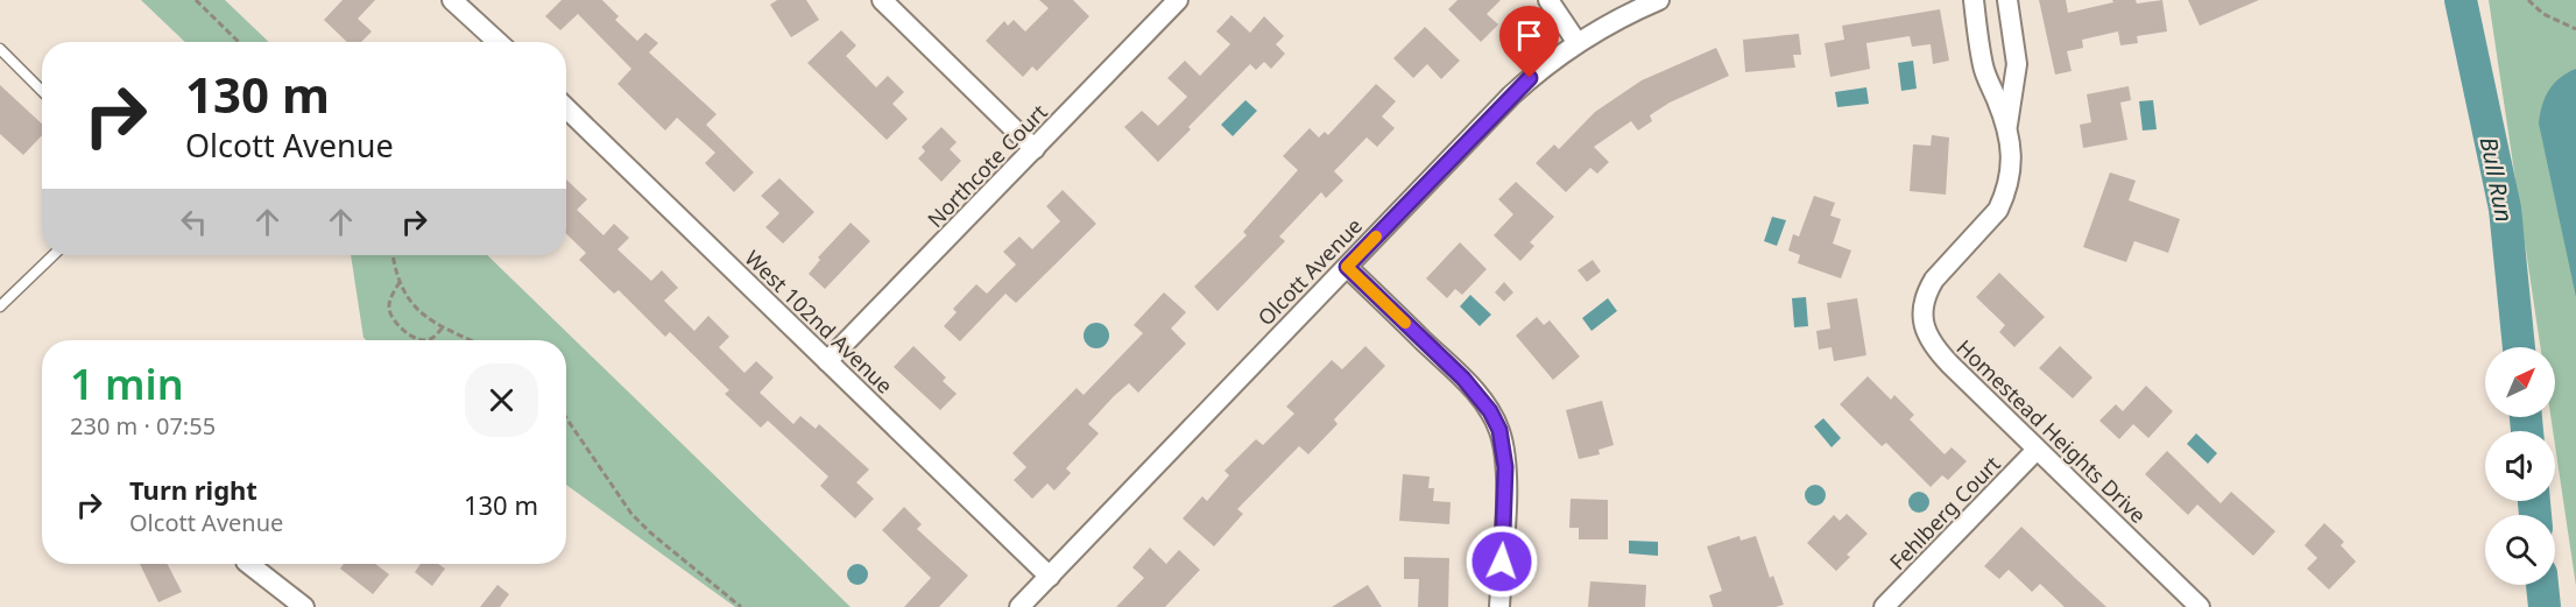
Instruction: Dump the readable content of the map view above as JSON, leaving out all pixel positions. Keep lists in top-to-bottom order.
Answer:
{
  "streets": {
    "street": [
      "Northcote Court",
      "Olcott Avenue",
      "West 102nd Avenue",
      "Homestead Heights Drive",
      "Fehlberg Court"
    ]
  },
  "crossings": [
    ["Northcote Court", "West 102nd Avenue"],
    ["Olcott Avenue", "West 102nd Avenue"],
    ["Homestead Heights Drive", "Fehlberg Court"]
  ],
  "water": ["Bull Run"],
  "north": "top right",
  "page": {
    "turn": ["130 m", "Olcott Avenue"],
    "heading": ["1 min", "230 m · 07:55"],
    "list": [
      {
        "name": "Turn right",
        "note": "Olcott Avenue",
        "value": "130 m"
      }
    ]
  }
}
